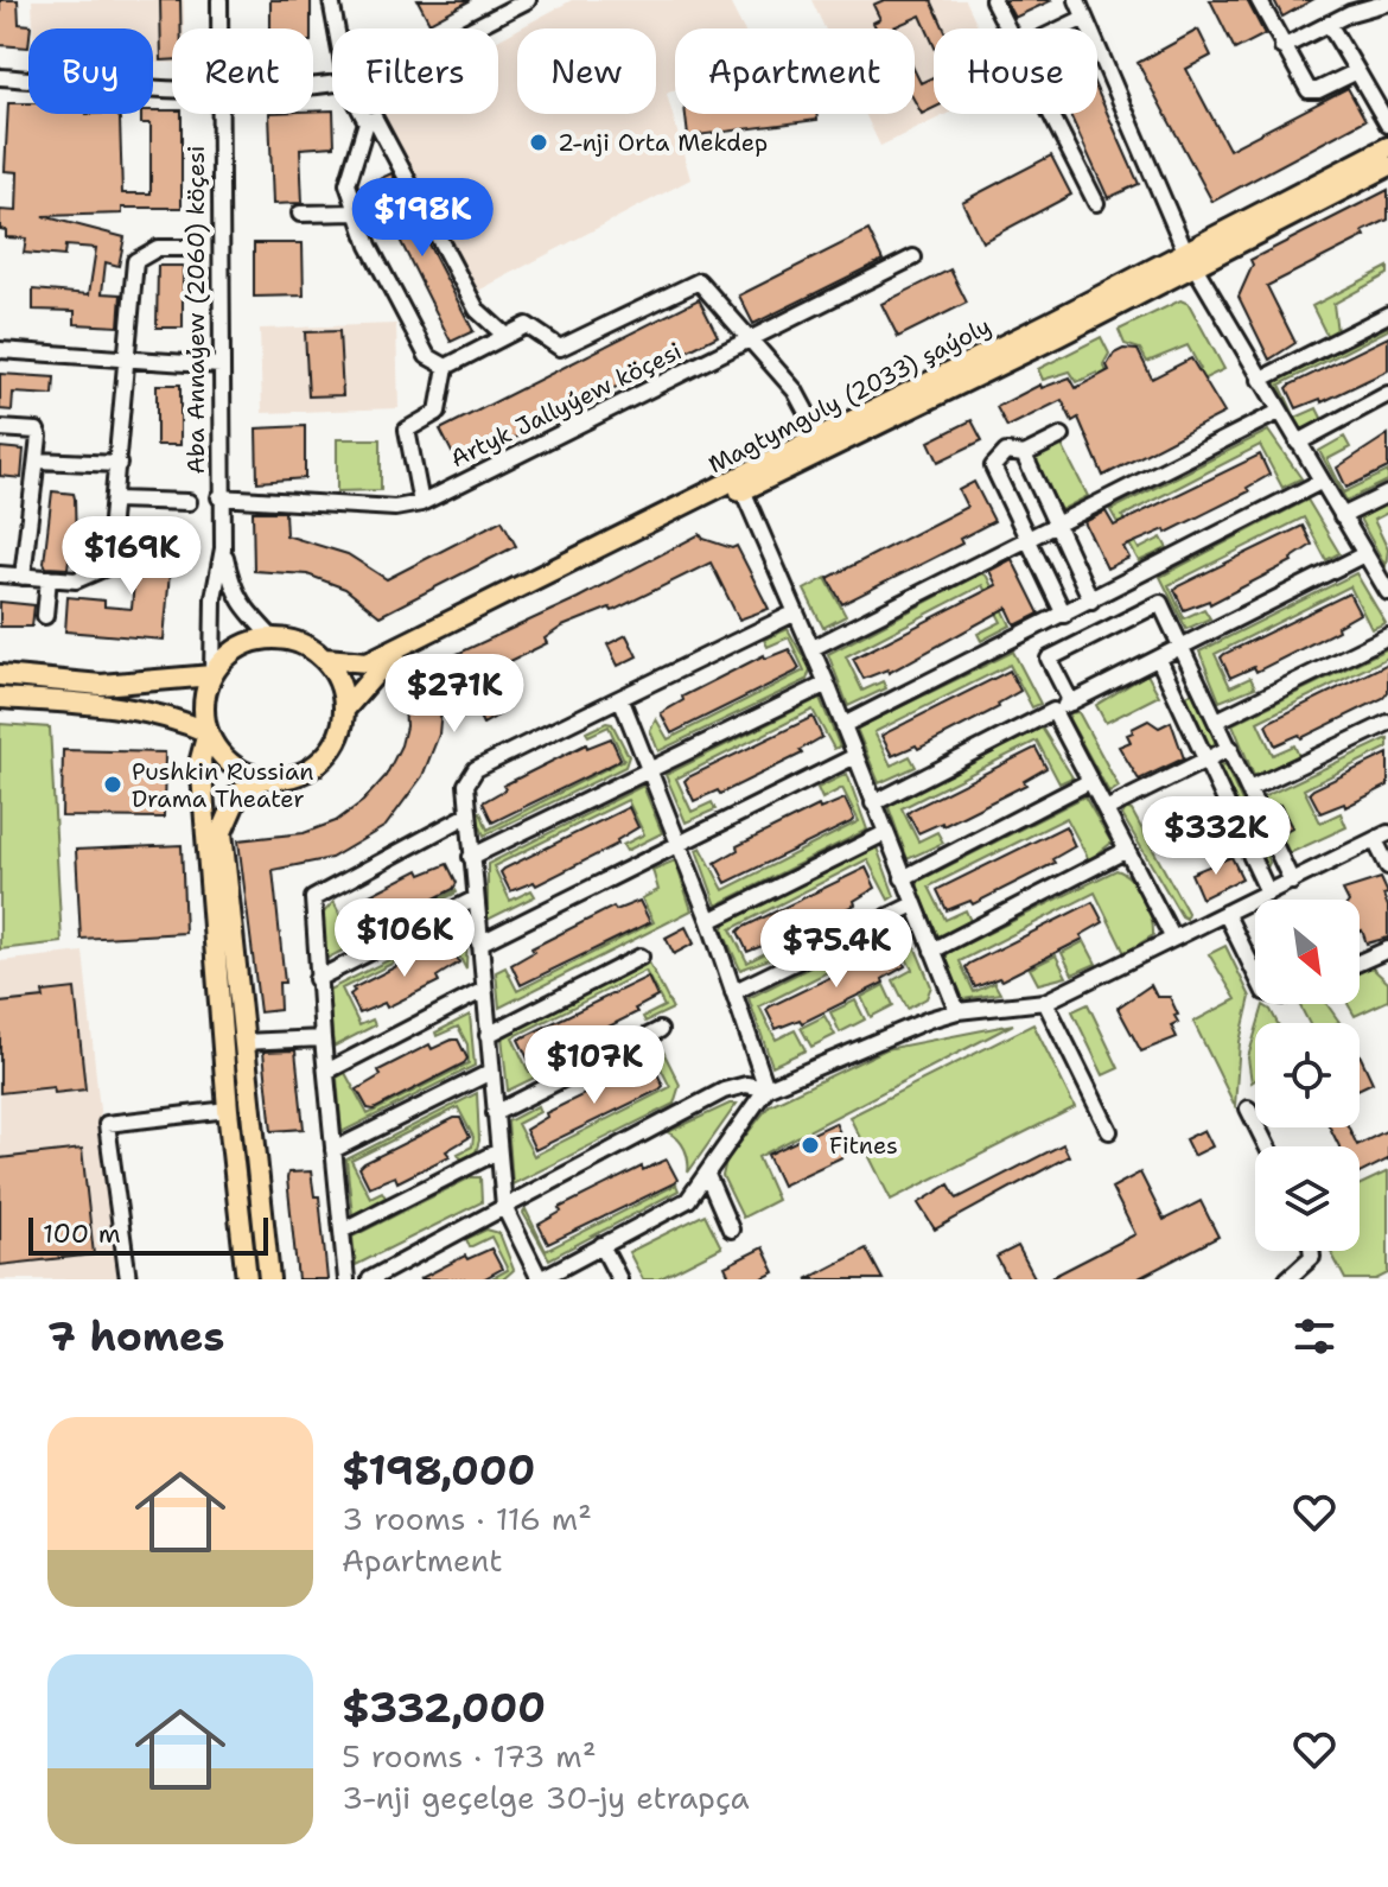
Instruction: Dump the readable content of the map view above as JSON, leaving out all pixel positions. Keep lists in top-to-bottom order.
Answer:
{
  "streets": {
    "main road": ["Magtymguly (2033) şaýoly"],
    "street": ["Aba Annaýew (2060) köçesi", "Artyk Jallyýew köçesi"]
  },
  "crossings": [
    ["Aba Annaýew (2060) köçesi", "Magtymguly (2033) şaýoly"],
    ["Aba Annaýew (2060) köçesi", "Artyk Jallyýew köçesi"]
  ],
  "places": ["2-nji Orta Mekdep", "Pushkin Russian Drama Theater", "Fitnes"],
  "scale_bar": "100 m",
  "north": "bottom right",
  "page": {
    "chip": [
      "Buy",
      "Rent",
      "Filters",
      "New",
      "Apartment",
      "House"
    ],
    "price": [
      "$198K",
      "$169K",
      "$271K",
      "$332K",
      "$106K",
      "$75.4K",
      "$107K"
    ],
    "scale": "100 m",
    "heading": "7 homes",
    "list": [
      {
        "name": "$198,000",
        "note": "3 rooms · 116 m² · Apartment"
      },
      {
        "name": "$332,000",
        "note": "5 rooms · 173 m² · 3-nji geçelge 30-jy etrapça"
      }
    ]
  }
}
